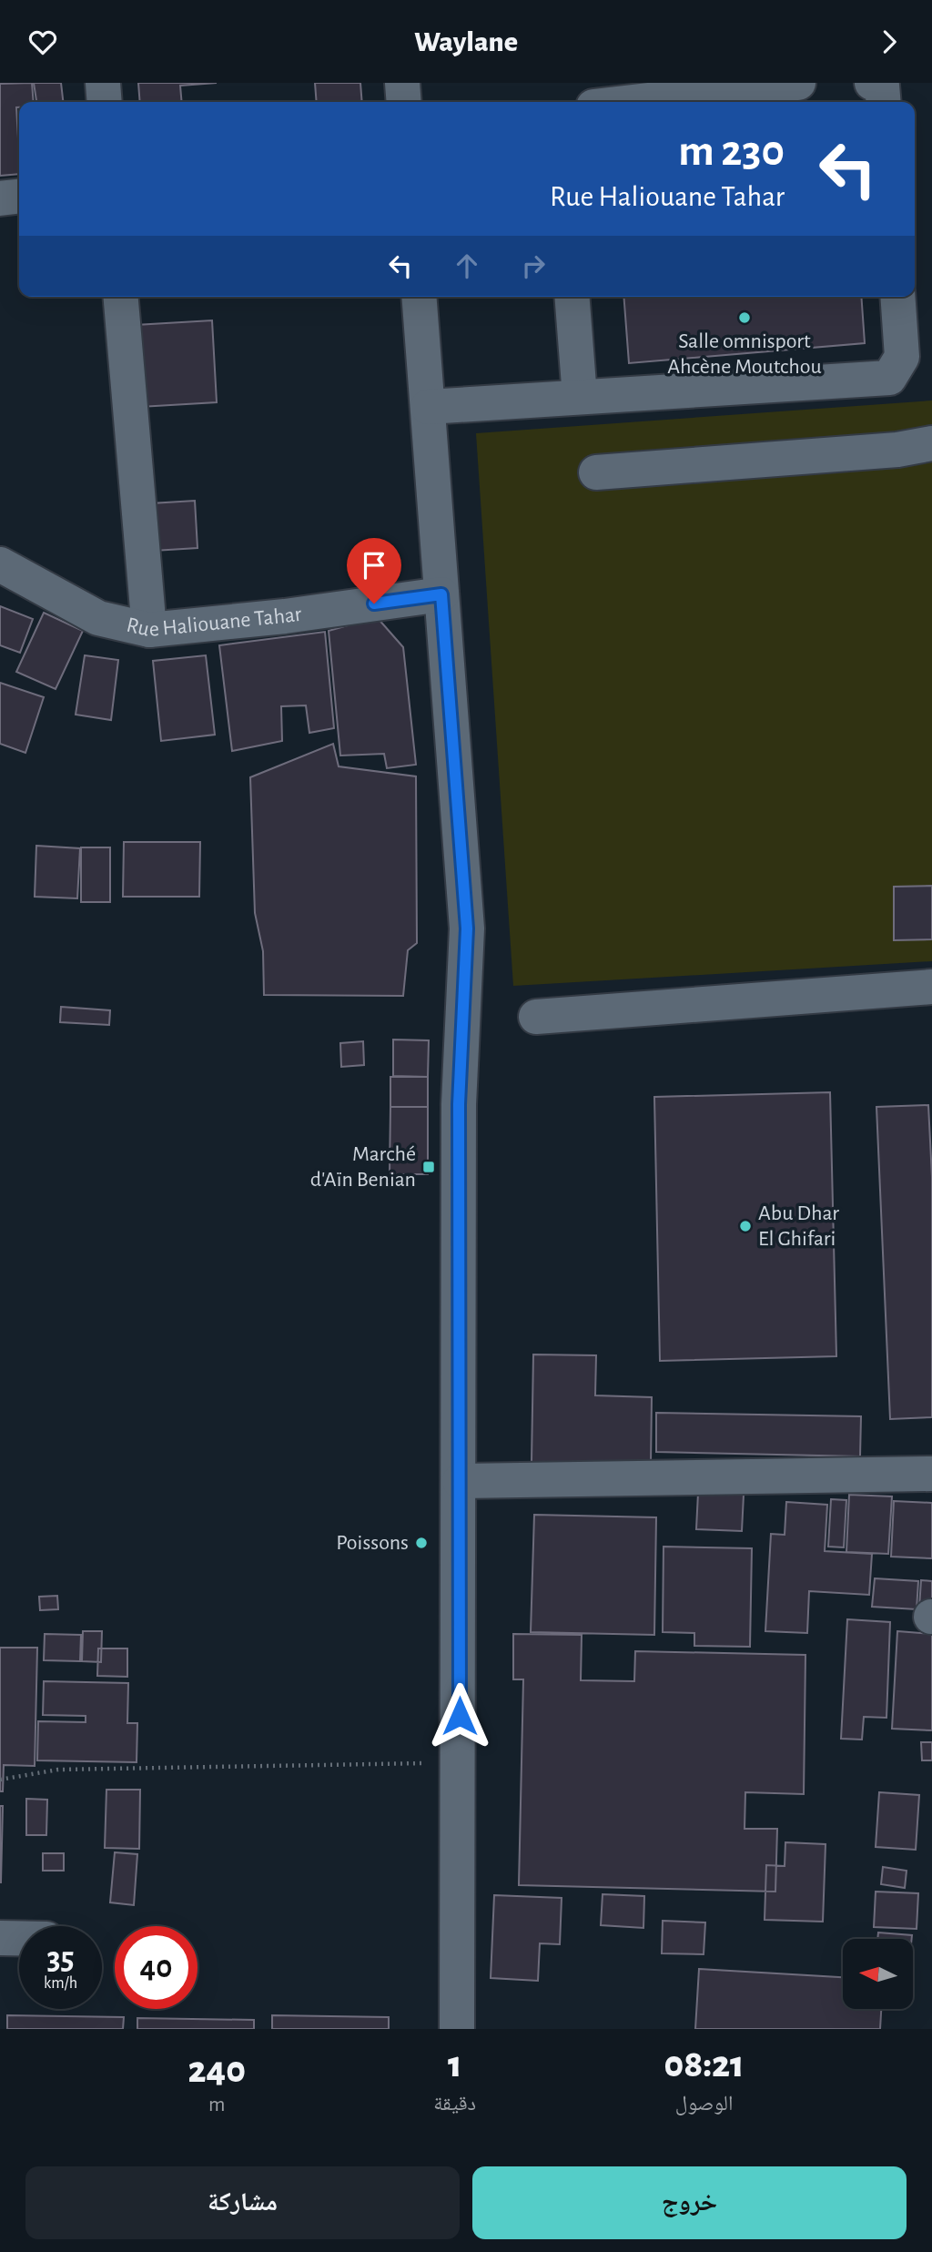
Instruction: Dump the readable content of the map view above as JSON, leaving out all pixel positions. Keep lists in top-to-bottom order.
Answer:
{
  "streets": {
    "street": ["Rue Haliouane Tahar"]
  },
  "places": {
    "other": ["Salle omnisport Ahcène Moutchou", "Abu Dhar El Ghifari", "Poissons"],
    "transit": ["Marché d'Aïn Benian"]
  },
  "north": "left",
  "page": {
    "header": "Waylane",
    "turn": ["230 m", "Rue Haliouane Tahar"],
    "speed": "35 km/h",
    "limit": "40",
    "eta": [
      "08:21",
      "الوصول",
      "1",
      "دقيقة",
      "240",
      "m"
    ],
    "buttons": ["خروج", "مشاركة"]
  }
}
